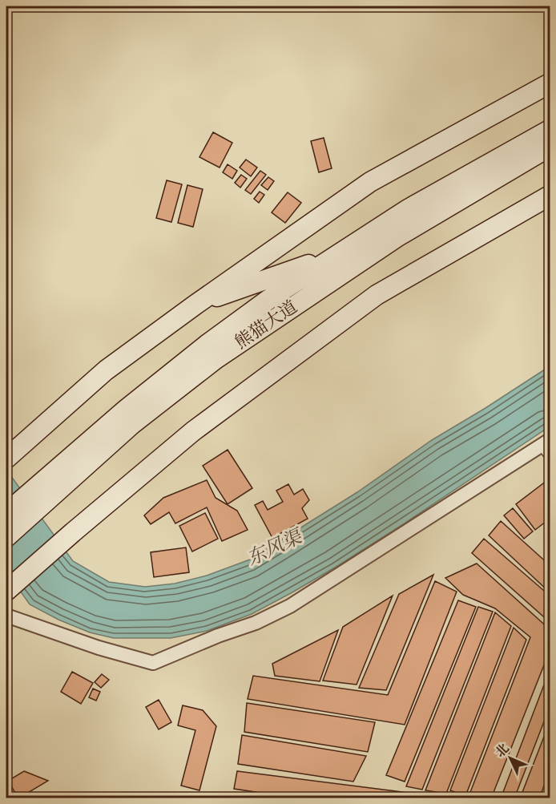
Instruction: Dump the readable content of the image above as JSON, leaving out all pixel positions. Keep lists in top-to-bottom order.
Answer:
{
  "streets": {
    "street": ["熊猫大道"]
  },
  "water": ["东风渠"],
  "north": "top left"
}
